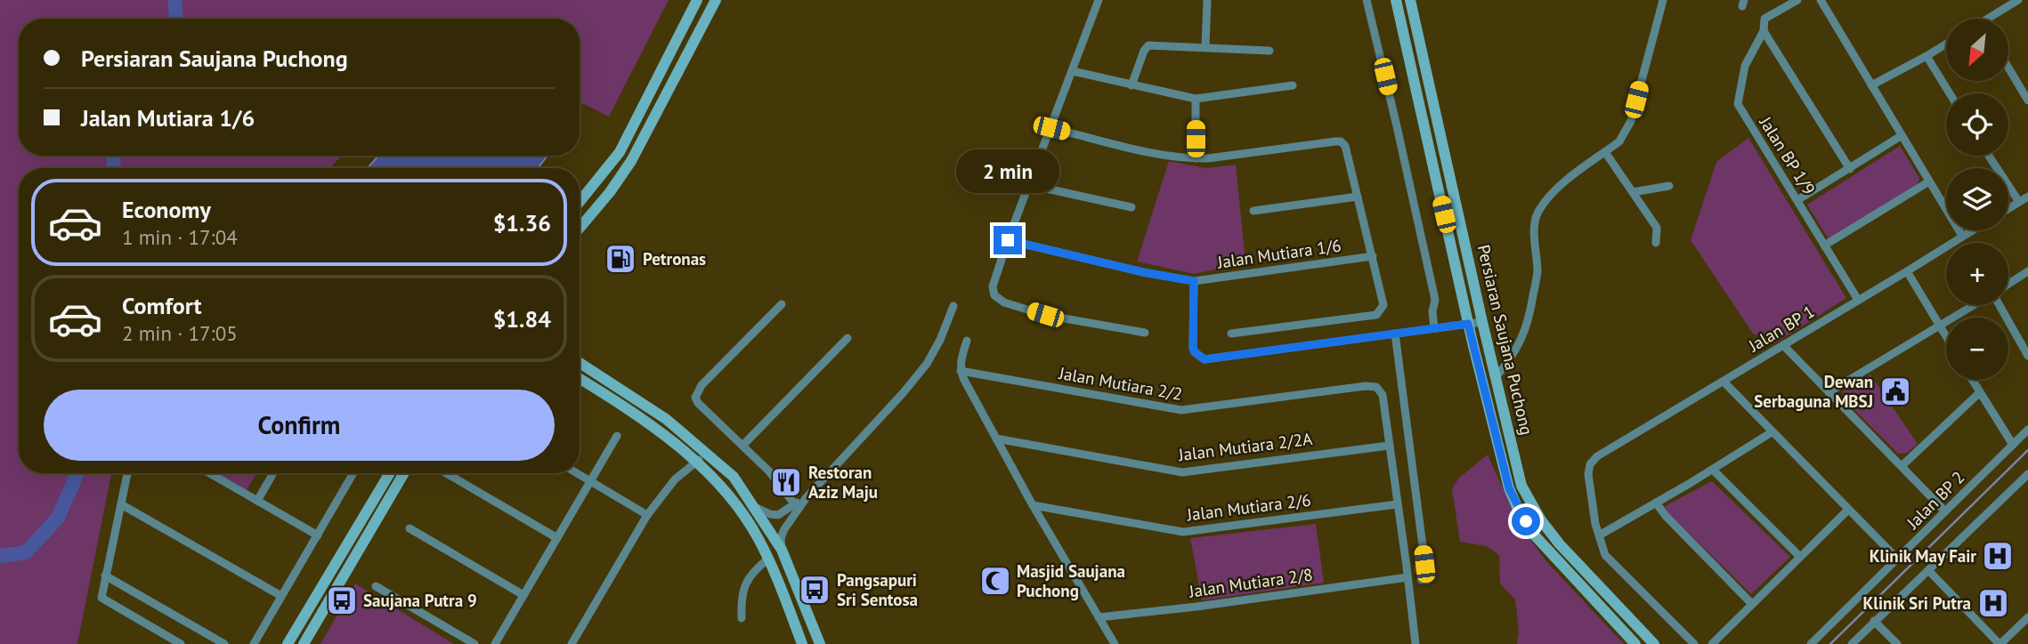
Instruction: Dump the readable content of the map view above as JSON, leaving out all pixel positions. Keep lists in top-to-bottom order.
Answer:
{
  "streets": {
    "street": [
      "Jalan BP 1/9",
      "Jalan Mutiara 1/6",
      "Jalan BP 1",
      "Persiaran Saujana Puchong",
      "Jalan Mutiara 2/2",
      "Jalan Mutiara 2/2A",
      "Jalan BP 2",
      "Jalan Mutiara 2/6",
      "Jalan Mutiara 2/8"
    ]
  },
  "crossings": [
    ["Jalan BP 1/9", "Jalan BP 1"],
    ["Jalan Mutiara 2/2", "Jalan Mutiara 2/2A"]
  ],
  "places": {
    "fuel station": ["Petronas"],
    "public building": ["Dewan Serbaguna MBSJ"],
    "restaurant": ["Restoran Aziz Maju"],
    "hospital": ["Klinik May Fair", "Klinik Sri Putra"],
    "mosque": ["Masjid Saujana Puchong"],
    "bus stop": ["Pangsapuri Sri Sentosa", "Saujana Putra 9"]
  },
  "north": "bottom left",
  "page": {
    "map_buttons": ["+", "−"],
    "banner": ["Persiaran Saujana Puchong", "Jalan Mutiara 1/6"],
    "bubble": "2 min",
    "list": [
      {
        "name": "Economy",
        "note": "1 min · 17:04",
        "value": "$1.36"
      },
      {
        "name": "Comfort",
        "note": "2 min · 17:05",
        "value": "$1.84"
      }
    ],
    "buttons": "Confirm"
  }
}
